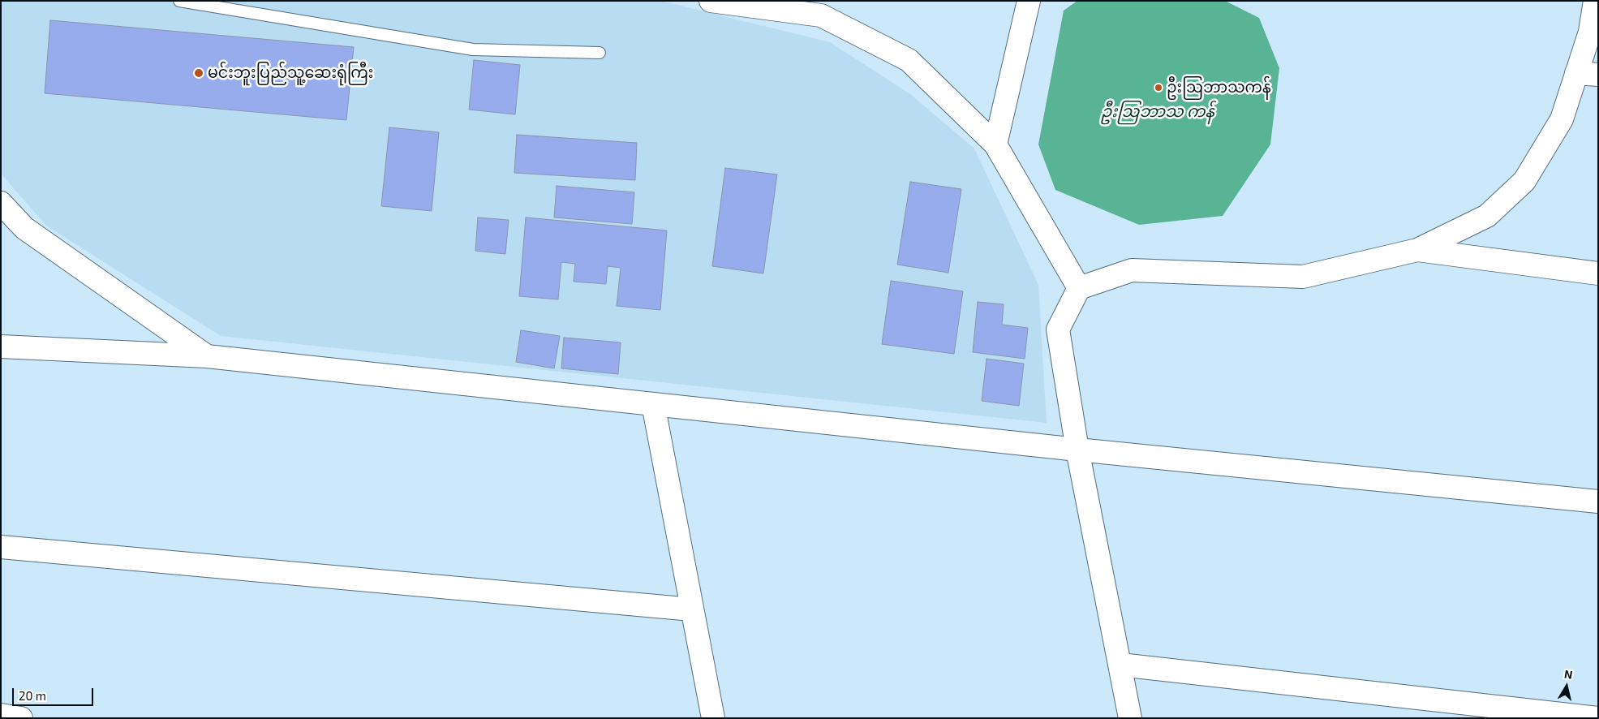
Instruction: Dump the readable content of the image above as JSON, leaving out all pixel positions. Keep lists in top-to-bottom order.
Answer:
{
  "water": ["ဦး‌ဩဘာသ ကန်"],
  "places": ["မင်းဘူးပြည်သူ့ဆေးရုံကြီး", "ဦးဩဘာသကန်"],
  "scale_bar": "20 m",
  "north": "top"
}
